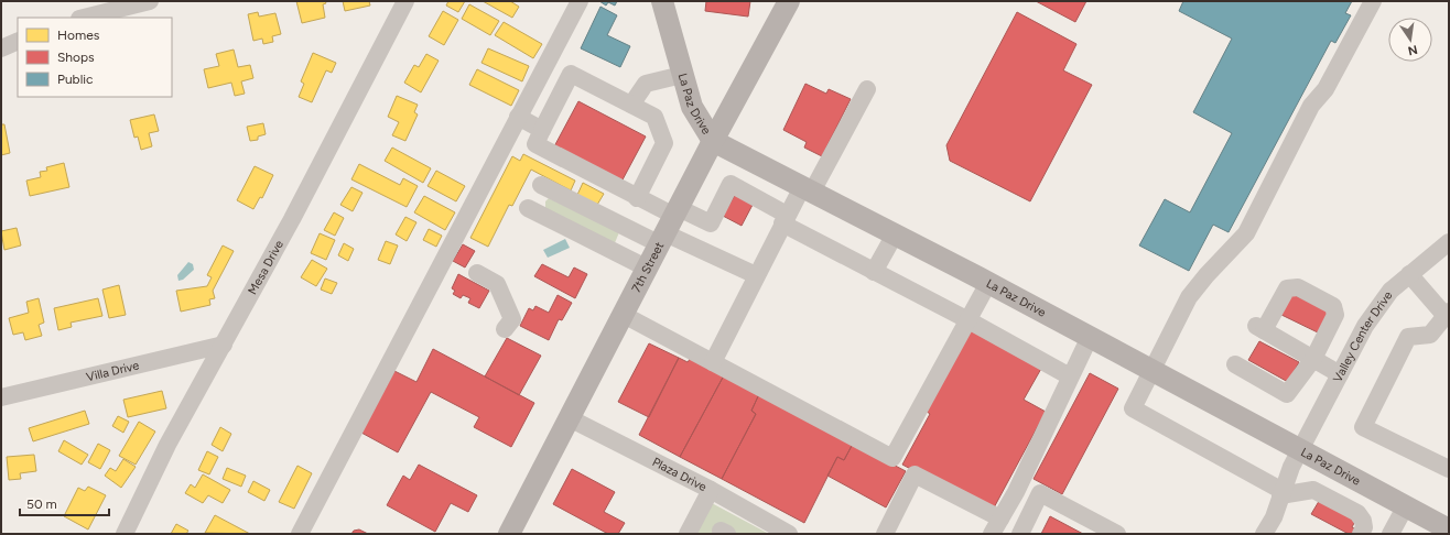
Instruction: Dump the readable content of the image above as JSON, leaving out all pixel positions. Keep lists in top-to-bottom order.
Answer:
{
  "streets": {
    "main road": ["La Paz Drive", "7th Street"],
    "street": [
      "Mesa Drive",
      "Valley Center Drive",
      "Villa Drive",
      "Plaza Drive"
    ]
  },
  "crossings": [
    ["La Paz Drive", "7th Street"],
    ["La Paz Drive", "Valley Center Drive"],
    ["Mesa Drive", "Villa Drive"],
    ["7th Street", "Plaza Drive"]
  ],
  "legend": ["Homes", "Shops", "Public"],
  "scale_bar": "50 m",
  "north": "bottom"
}
